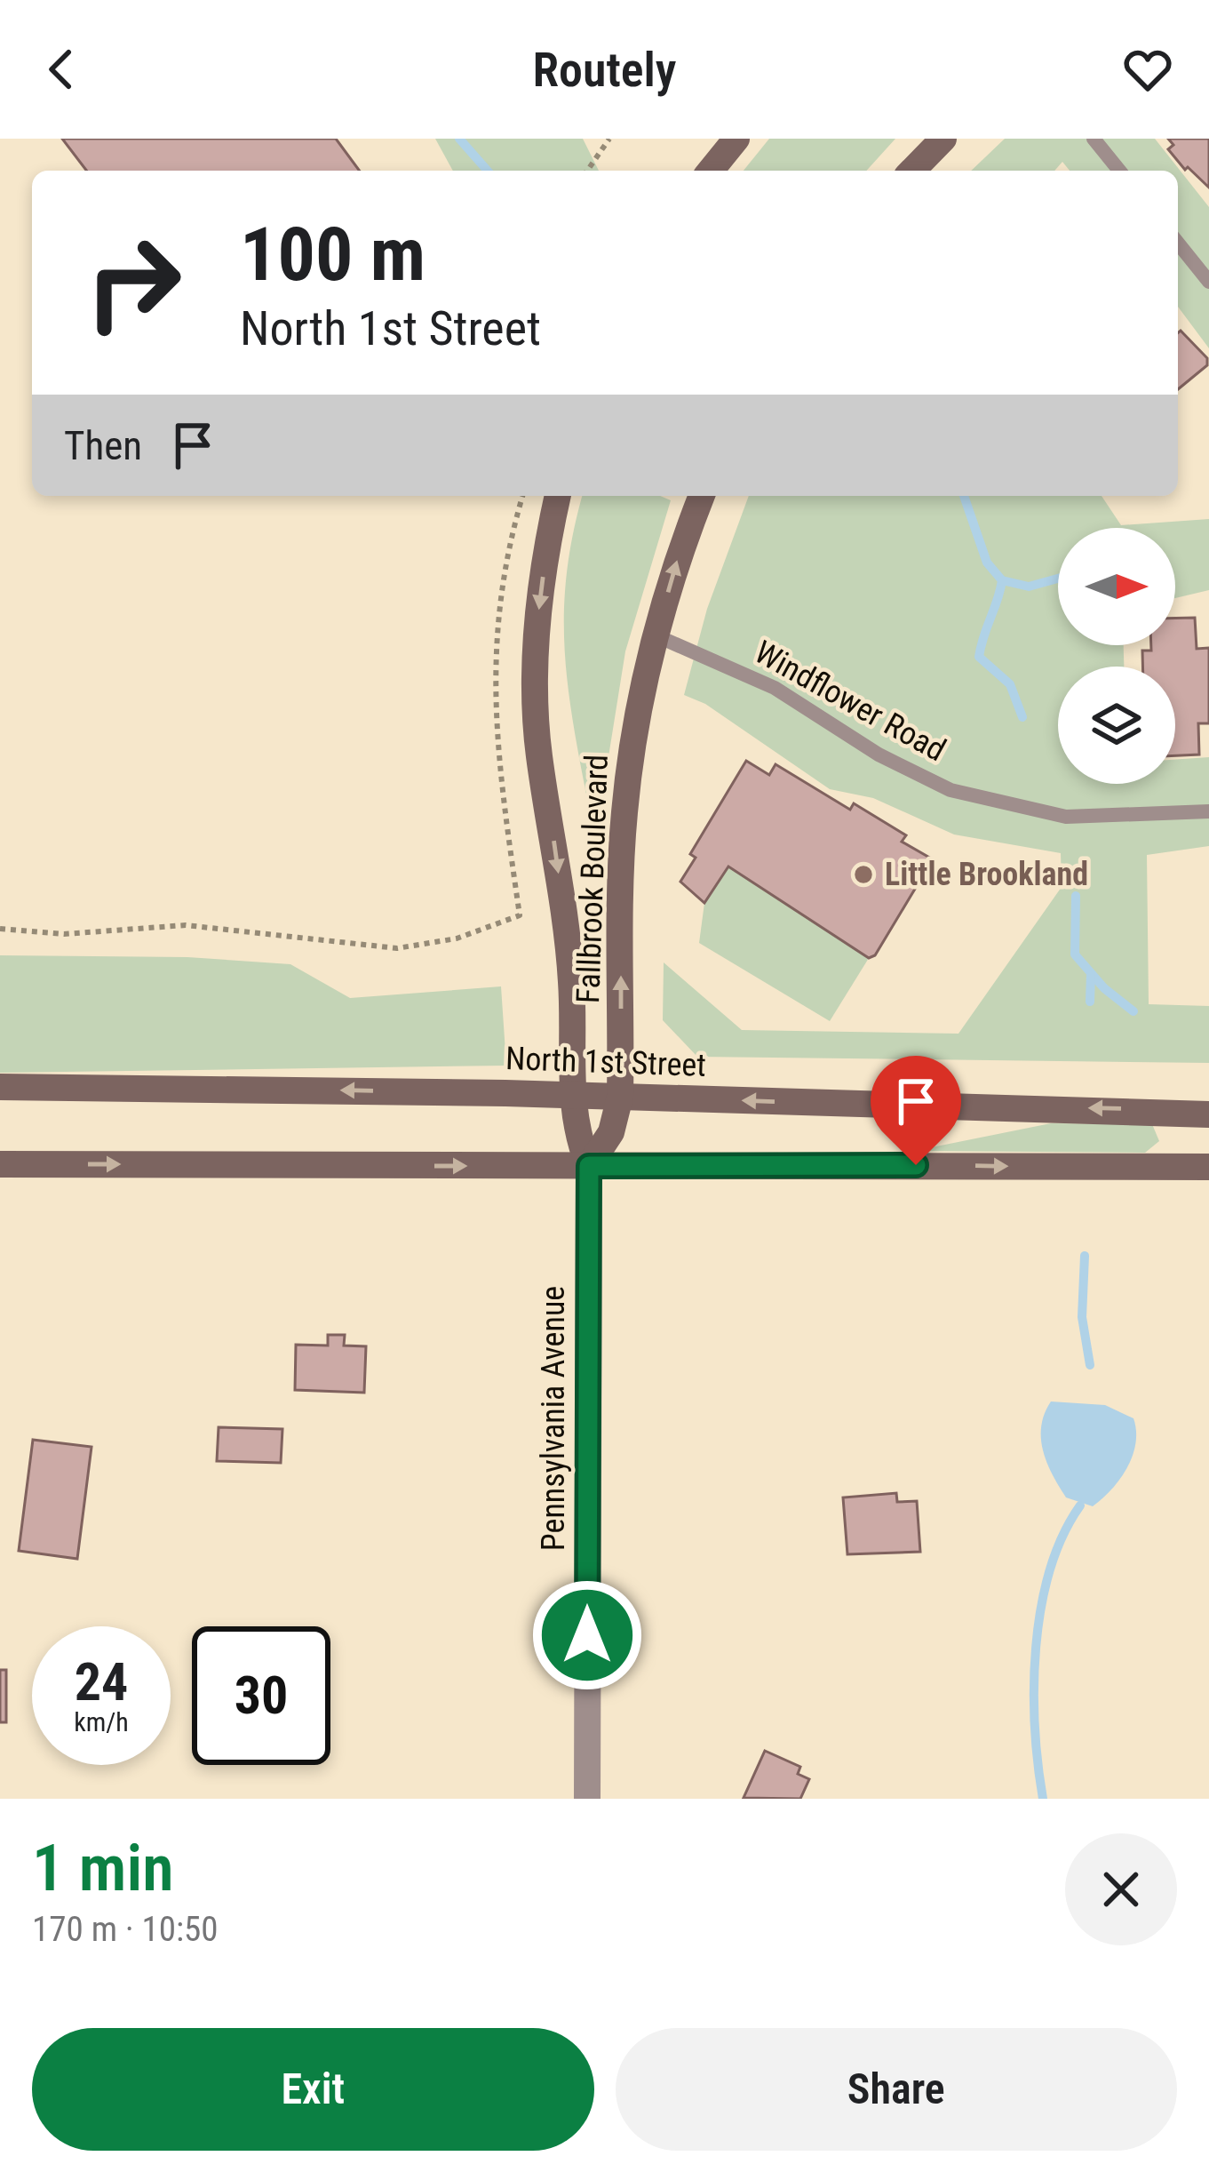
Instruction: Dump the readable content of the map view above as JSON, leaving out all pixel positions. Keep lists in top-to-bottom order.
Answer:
{
  "streets": {
    "main road": ["Fallbrook Boulevard", "North 1st Street"],
    "street": ["Pennsylvania Avenue"],
    "lane": ["Windflower Road"]
  },
  "crossings": [
    ["Windflower Road", "Fallbrook Boulevard"],
    ["Fallbrook Boulevard", "North 1st Street"],
    ["Fallbrook Boulevard", "Pennsylvania Avenue"]
  ],
  "places": ["Little Brookland"],
  "north": "right",
  "page": {
    "header": "Routely",
    "turn": ["100 m", "North 1st Street"],
    "then": "Then",
    "speed": "24 km/h",
    "limit": "30",
    "heading": ["1 min", "170 m · 10:50"],
    "buttons": ["Exit", "Share"]
  }
}
